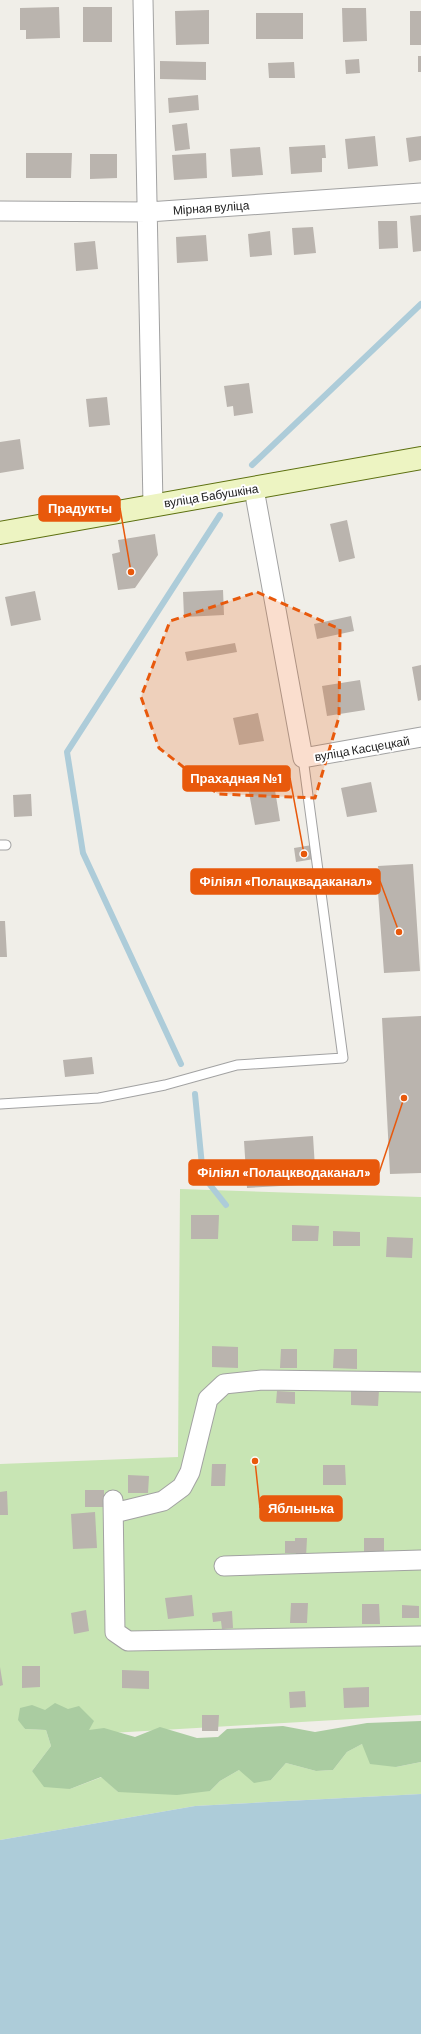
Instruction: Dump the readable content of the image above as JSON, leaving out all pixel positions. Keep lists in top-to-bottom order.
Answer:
{
  "streets": {
    "street": ["Мірная вуліца", "вуліца Бабушкіна", "вуліца Касцецкай"]
  },
  "places": [
    "Прадукты",
    "Прахадная №1",
    "Філіял «Полацквадаканал»",
    "Філіял «Полацкводаканал»",
    "Яблынька"
  ]
}
